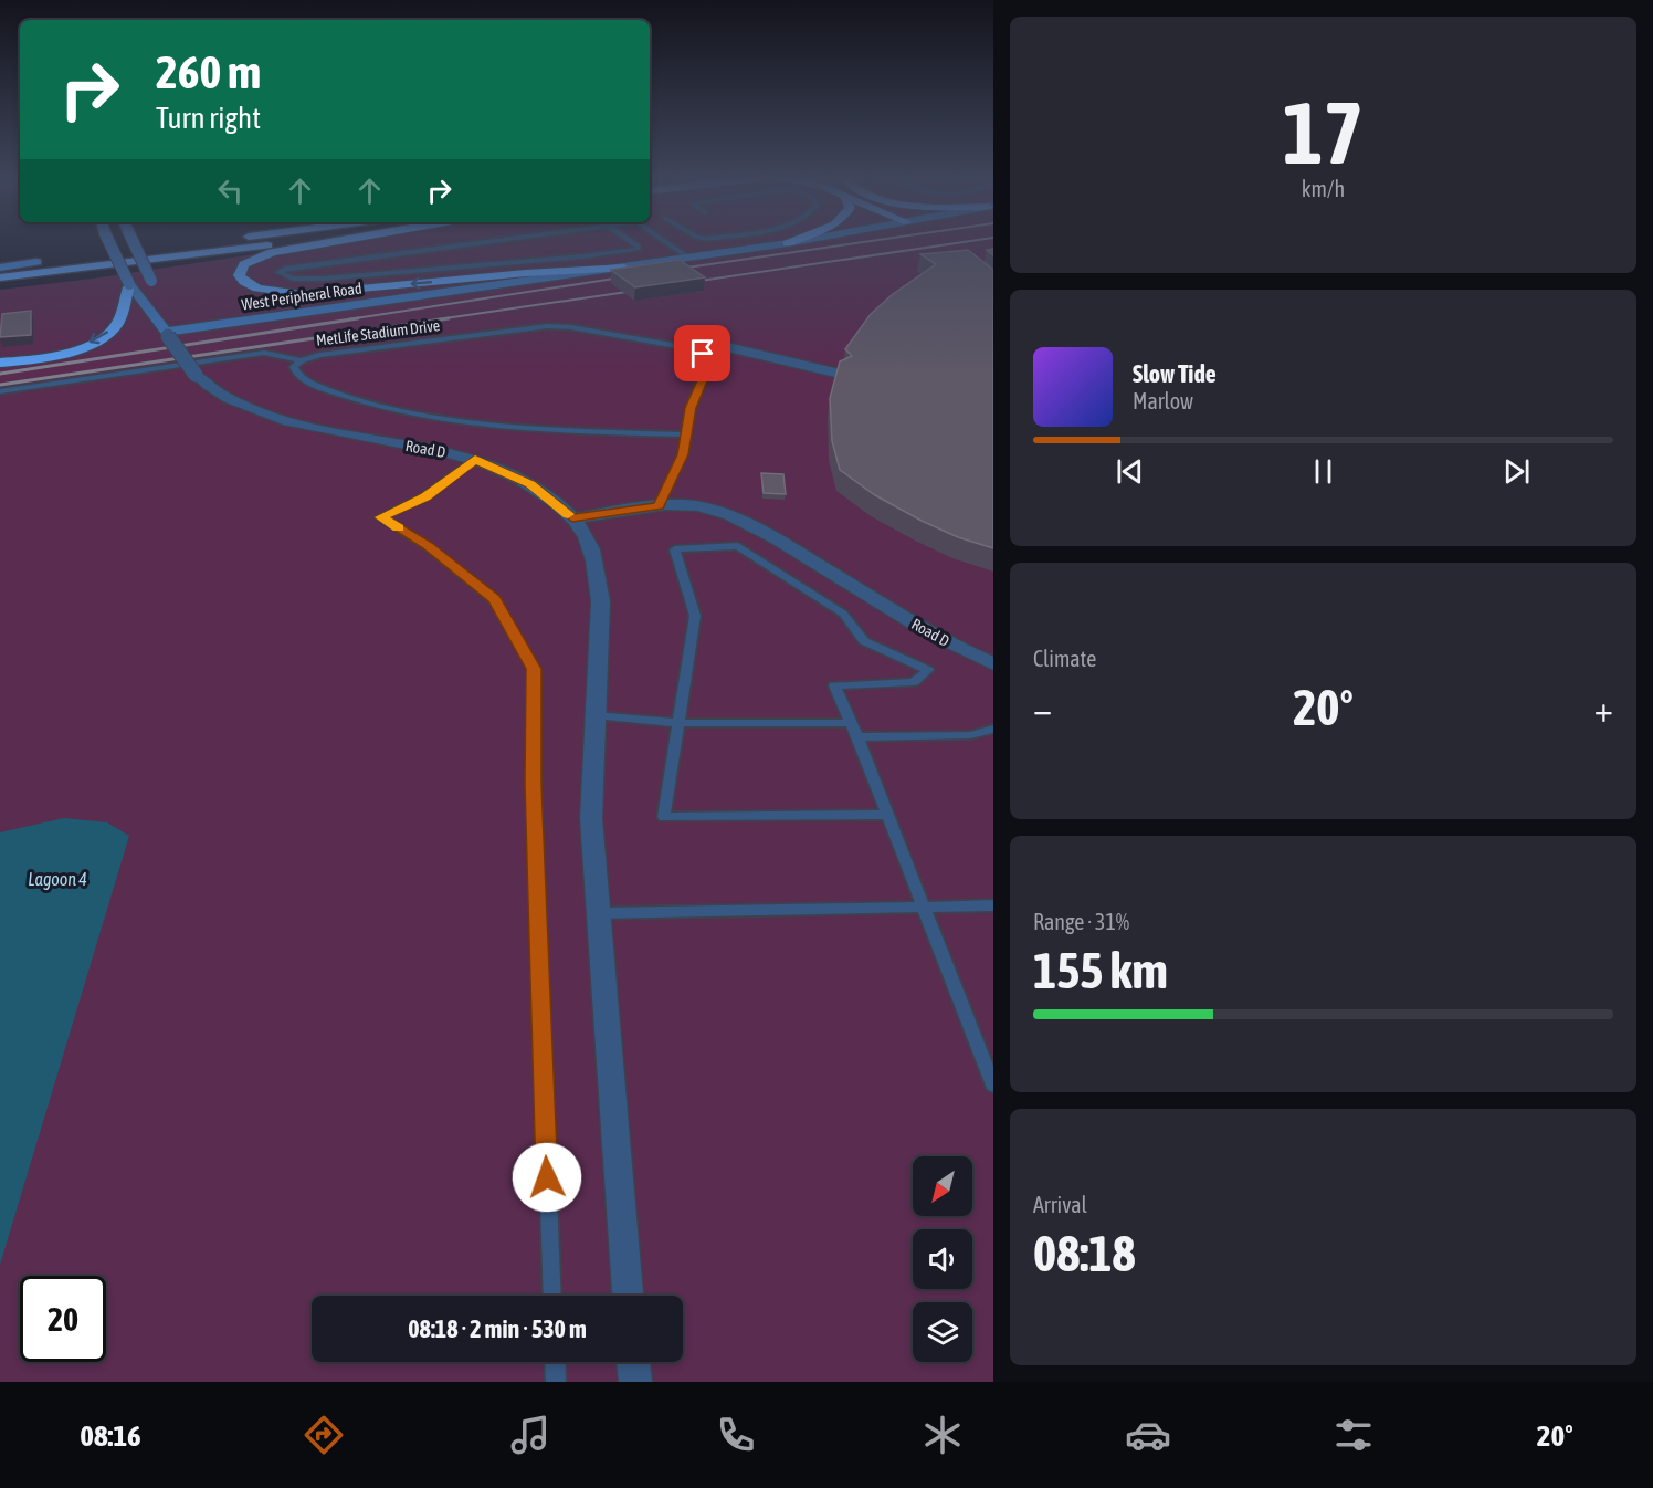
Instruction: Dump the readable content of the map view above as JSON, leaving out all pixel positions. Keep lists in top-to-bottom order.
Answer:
{
  "streets": {
    "street": ["West Peripheral Road", "Road D"],
    "lane": ["MetLife Stadium Drive"]
  },
  "crossings": [
    ["West Peripheral Road", "Road D"],
    ["MetLife Stadium Drive", "Road D"]
  ],
  "water": ["Lagoon 4"],
  "north": "bottom left",
  "page": {
    "tile": [
      ["17", "km/h"],
      "Climate",
      ["Range · 31%", "155 km"],
      ["Arrival", "08:18"]
    ],
    "turn": ["260 m", "Turn right"],
    "song": ["Slow Tide", "Marlow"],
    "heat": ["−", "20°", "+"],
    "limit": "20",
    "trip": "08:18 · 2 min · 530 m",
    "tabs": ["08:16", "20°"]
  }
}
